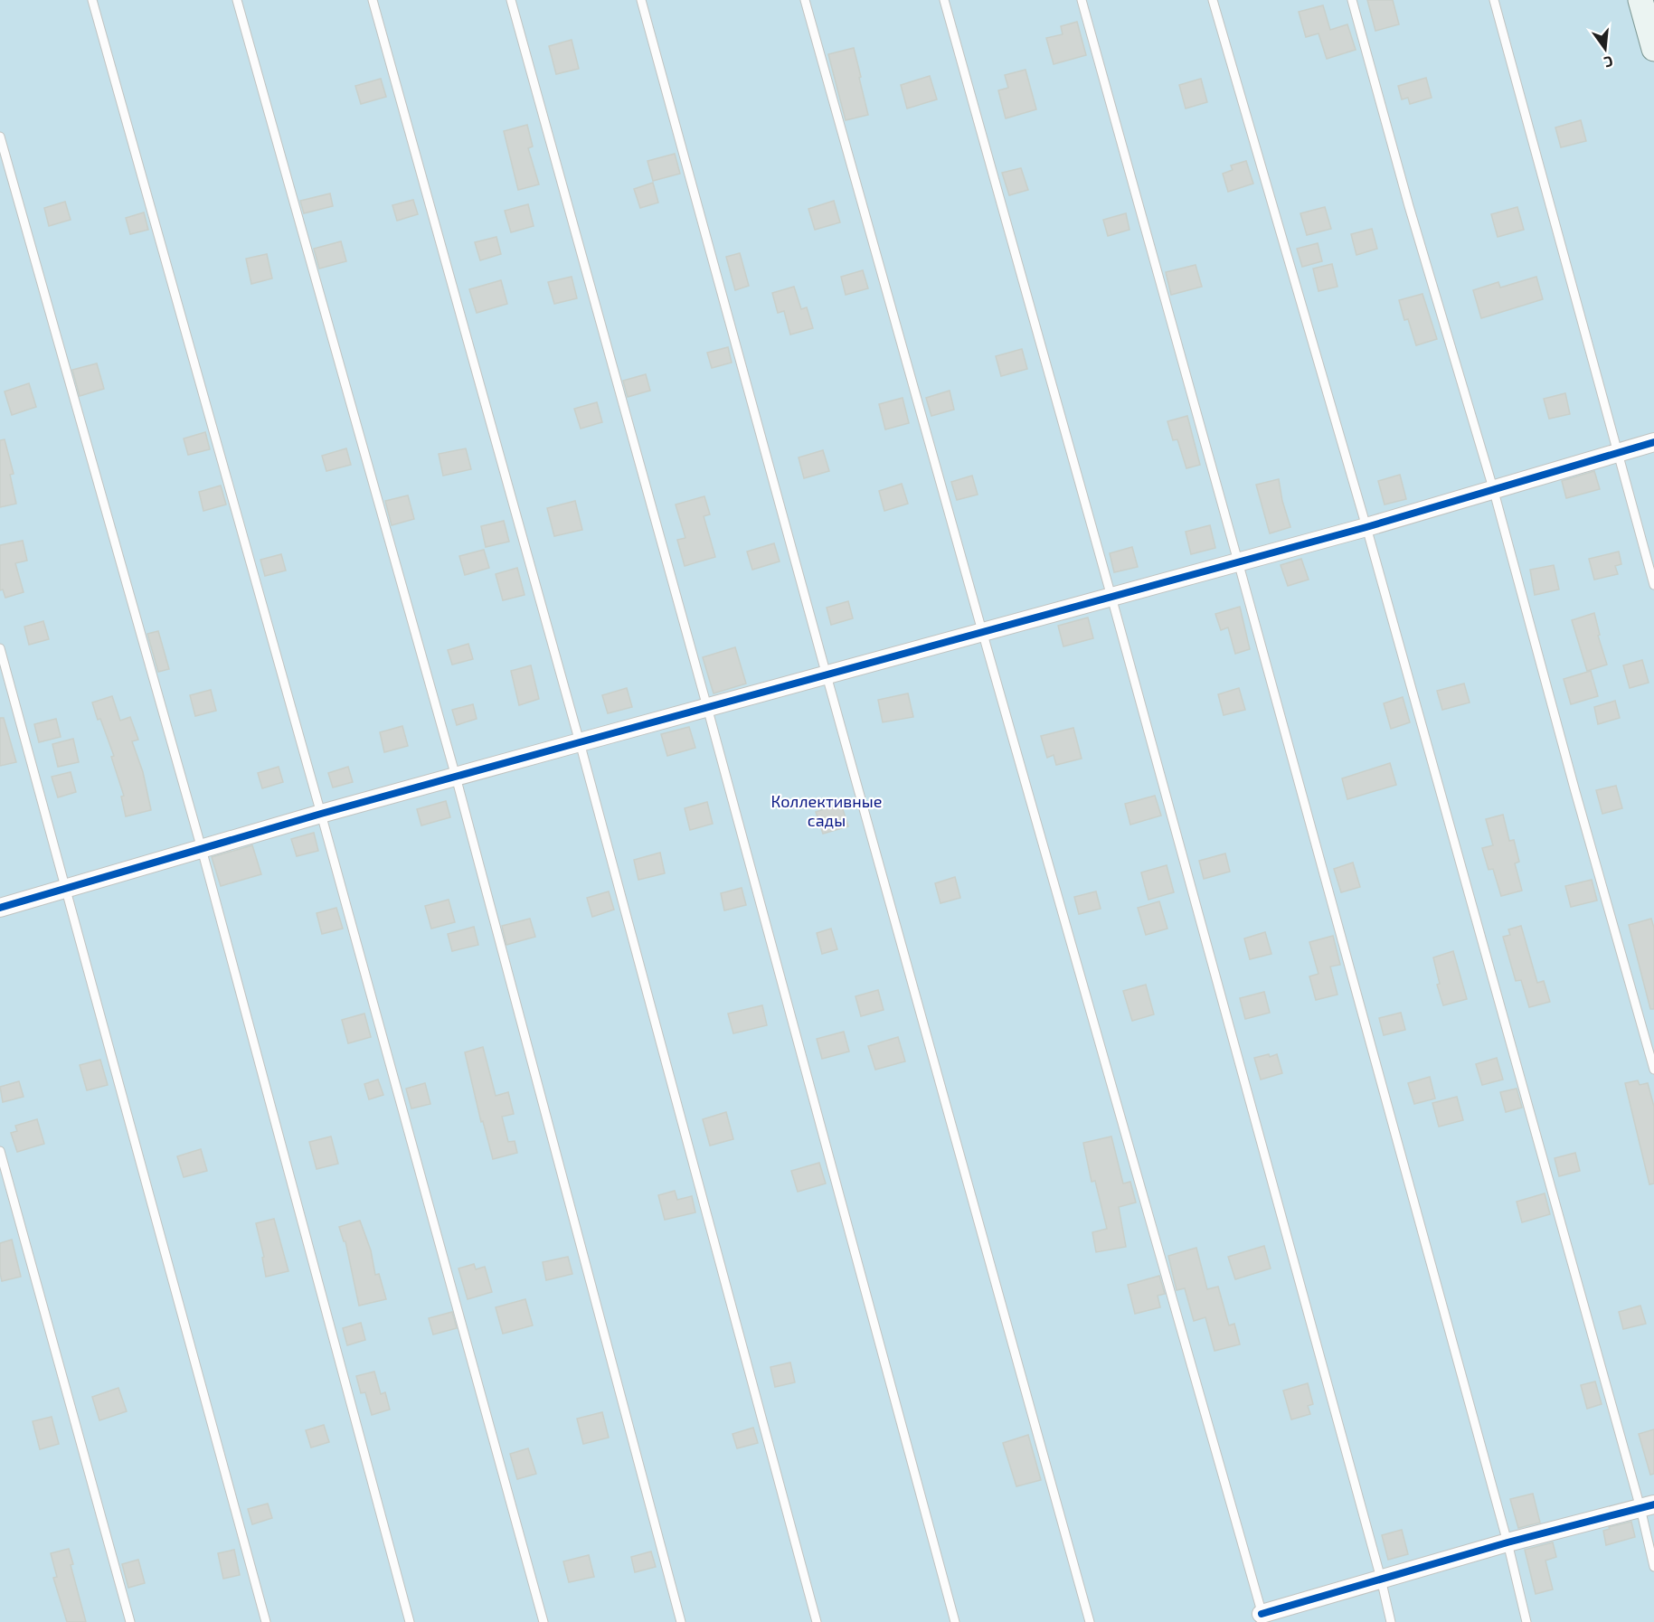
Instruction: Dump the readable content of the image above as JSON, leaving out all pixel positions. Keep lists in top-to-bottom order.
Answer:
{
  "parks": ["Коллективные сады"],
  "north": "bottom"
}
